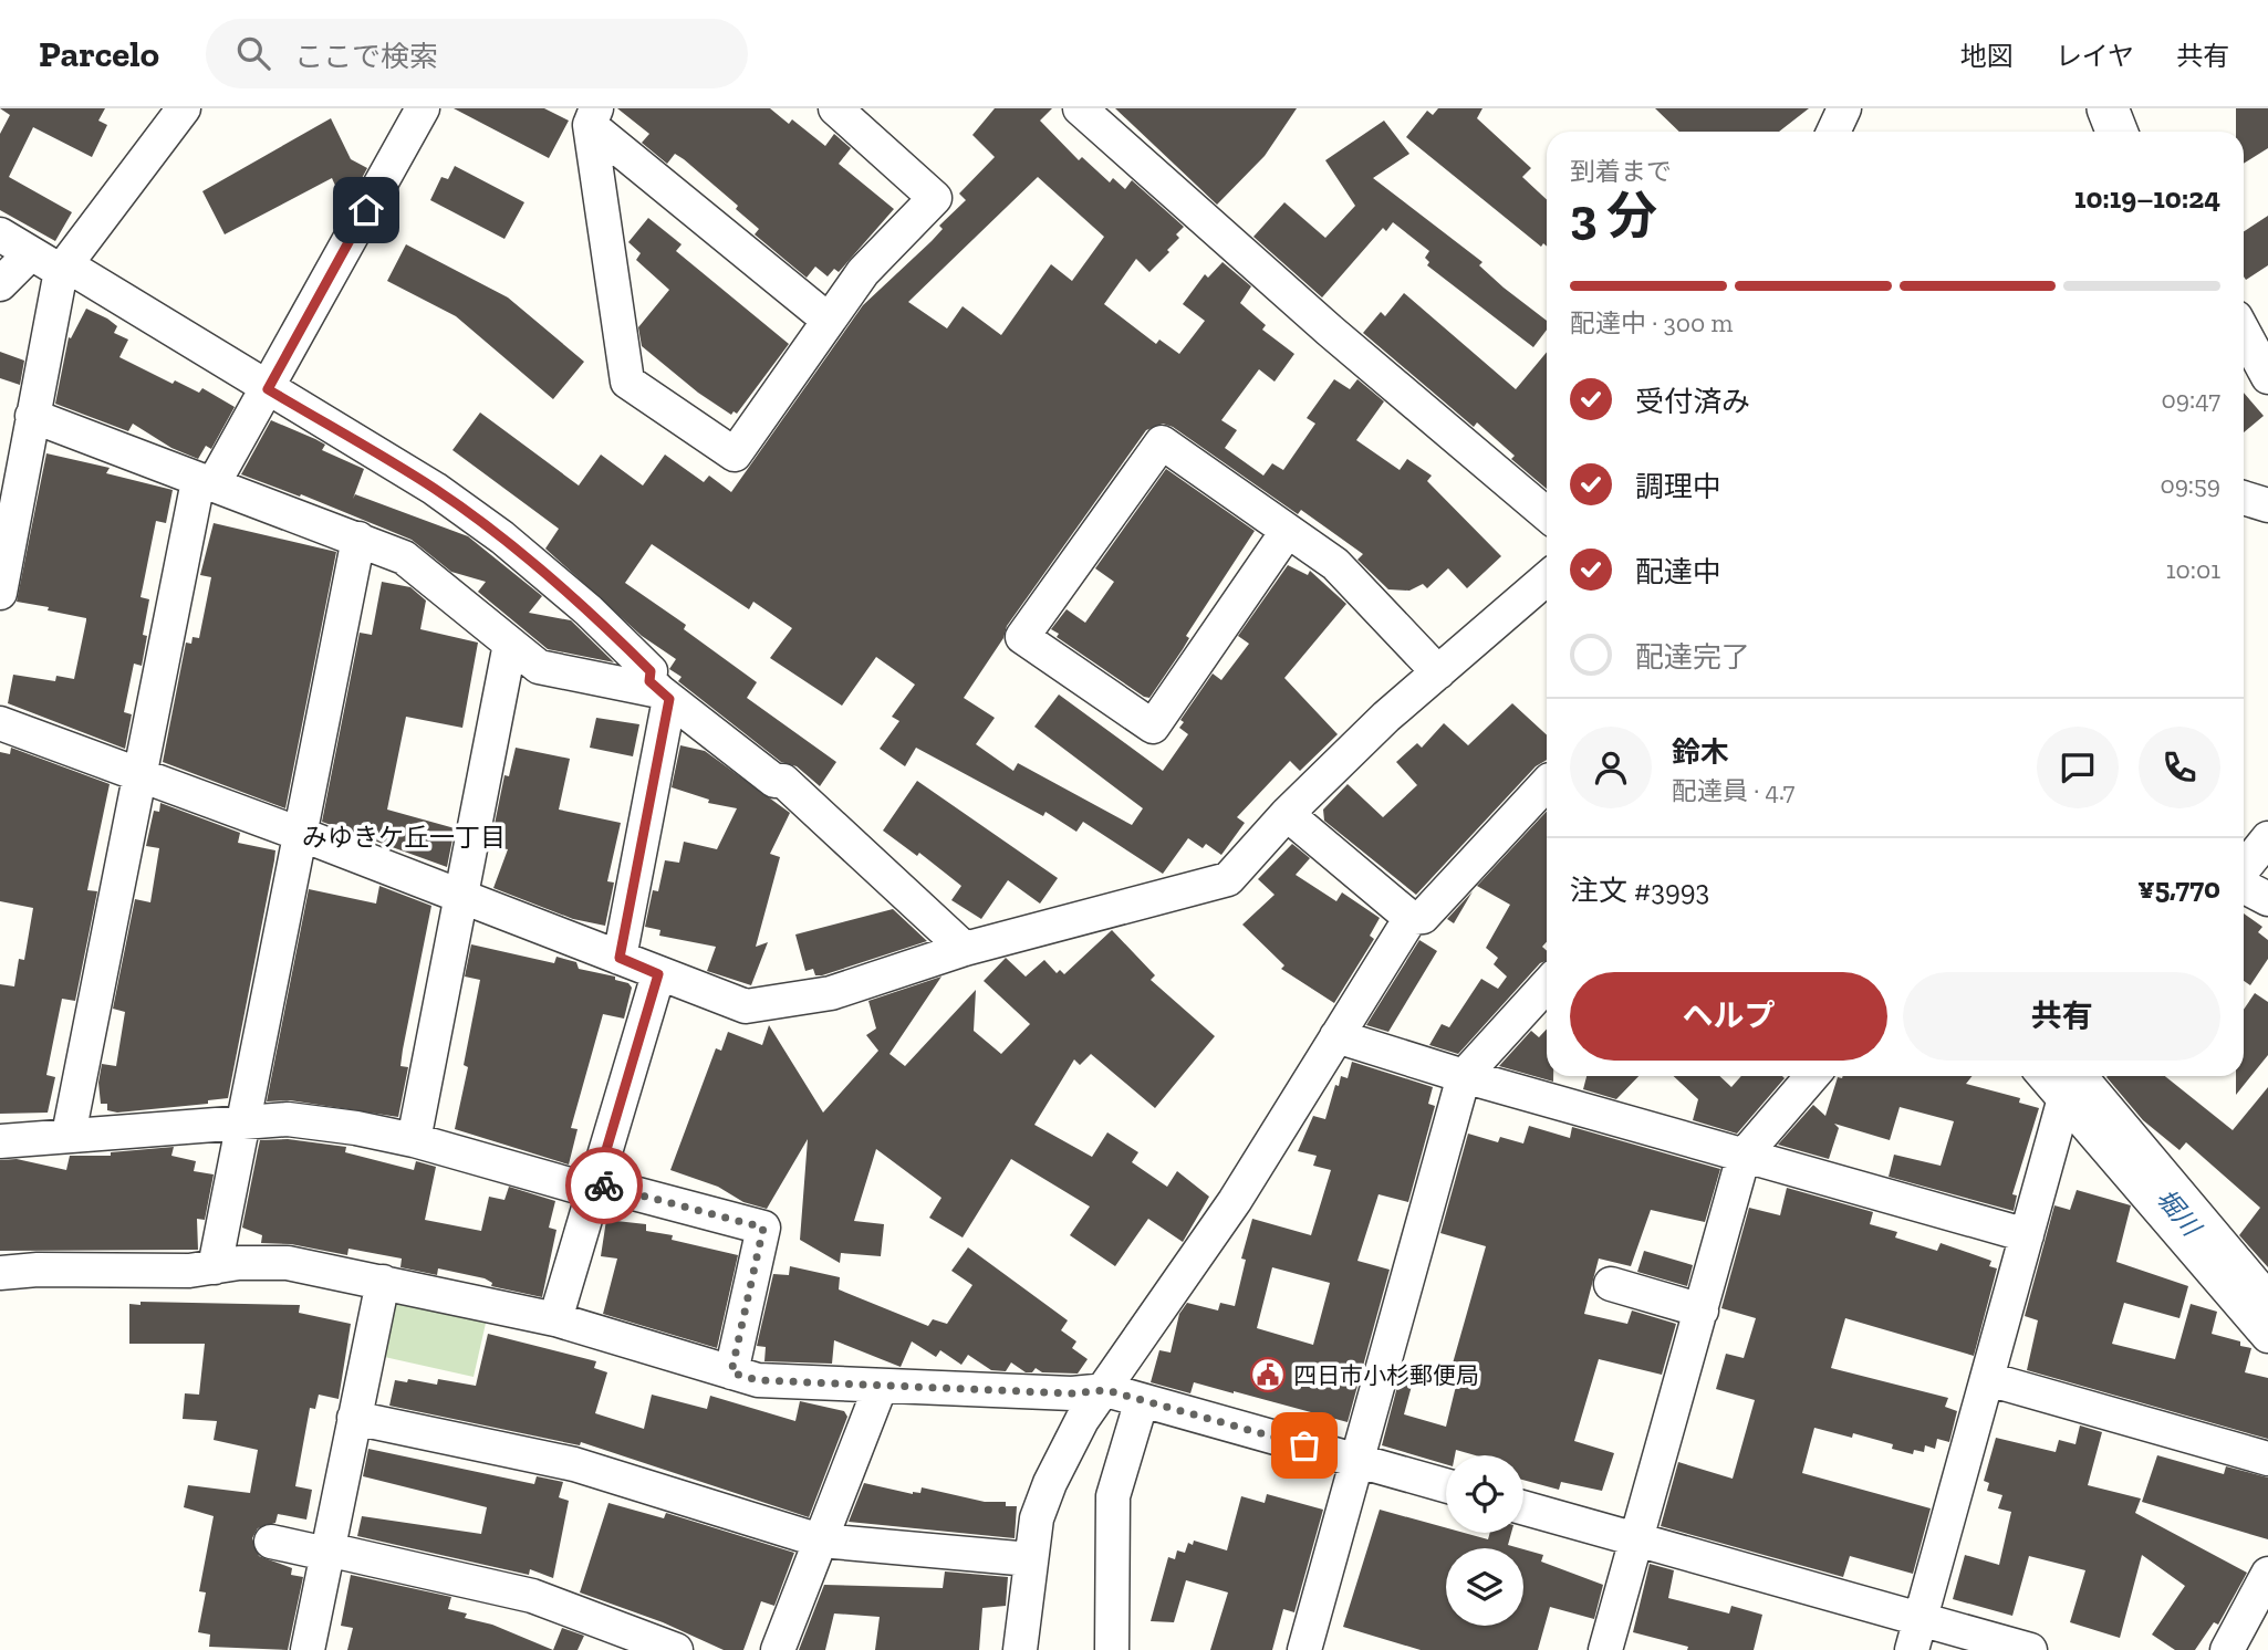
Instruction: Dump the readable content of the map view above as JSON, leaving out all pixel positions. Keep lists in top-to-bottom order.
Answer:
{
  "districts": ["みゆきケ丘一丁目"],
  "water": ["堀川"],
  "places": {
    "public building": ["四日市小杉郵便局"]
  },
  "page": {
    "header": "Parcelo",
    "search": "ここで検索",
    "nav": ["地図", "レイヤ", "共有"],
    "heading": ["3 分", "到着まで", "10:19–10:24"],
    "panel": [
      "鈴木",
      "配達員 · 4.7",
      "注文 #3993",
      "¥5,770"
    ],
    "bar": "配達中 · 300 m",
    "list": [
      ["受付済み", "09:47"],
      ["調理中", "09:59"],
      ["配達中", "10:01"],
      "配達完了"
    ],
    "buttons": ["ヘルプ", "共有"]
  }
}
